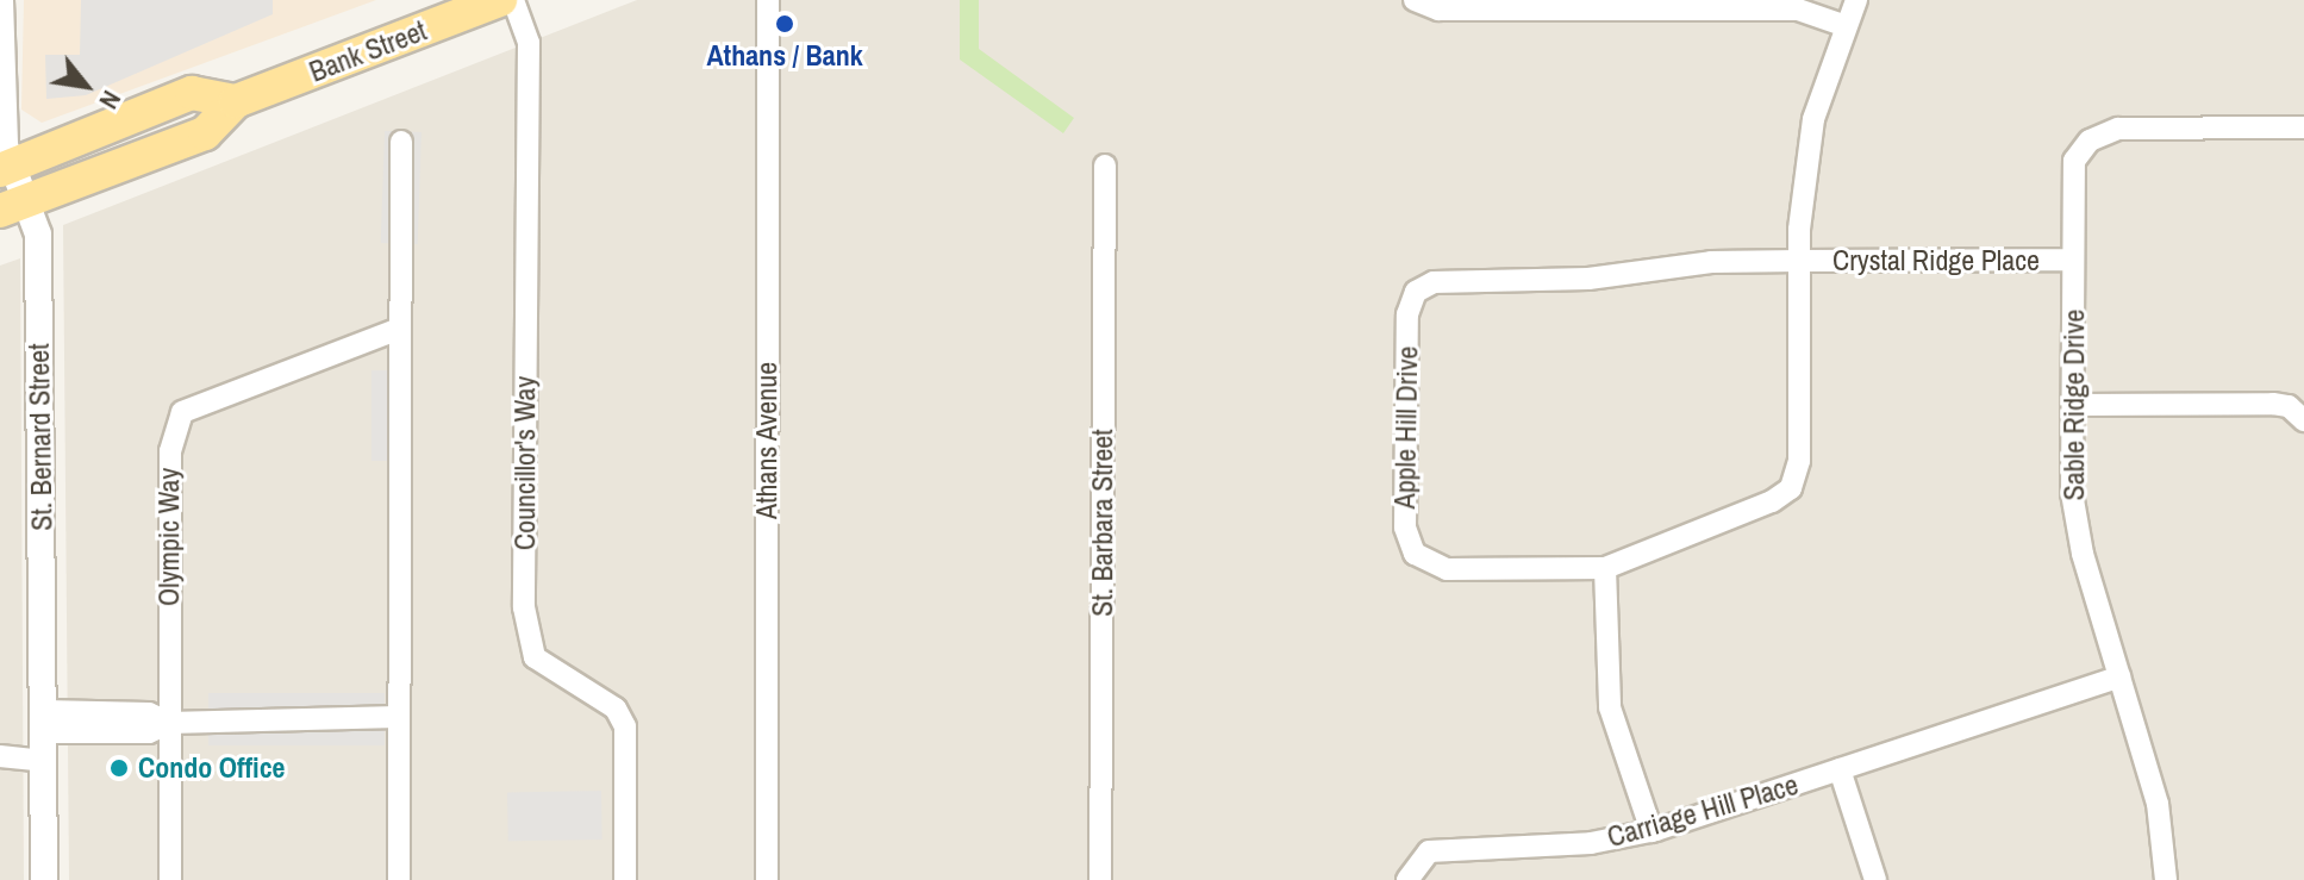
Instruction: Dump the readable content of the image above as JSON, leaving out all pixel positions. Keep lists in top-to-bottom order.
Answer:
{
  "streets": {
    "main road": ["Bank Street"],
    "street": [
      "Crystal Ridge Place",
      "Sable Ridge Drive",
      "Apple Hill Drive",
      "St. Bernard Street",
      "Athans Avenue",
      "Councillor's Way",
      "St. Barbara Street",
      "Olympic Way",
      "Carriage Hill Place"
    ]
  },
  "crossings": [
    ["Bank Street", "St. Bernard Street"],
    ["Crystal Ridge Place", "Sable Ridge Drive"],
    ["Crystal Ridge Place", "Apple Hill Drive"],
    ["Sable Ridge Drive", "Carriage Hill Place"]
  ],
  "places": ["Athans / Bank", "Condo Office"],
  "north": "bottom right"
}
